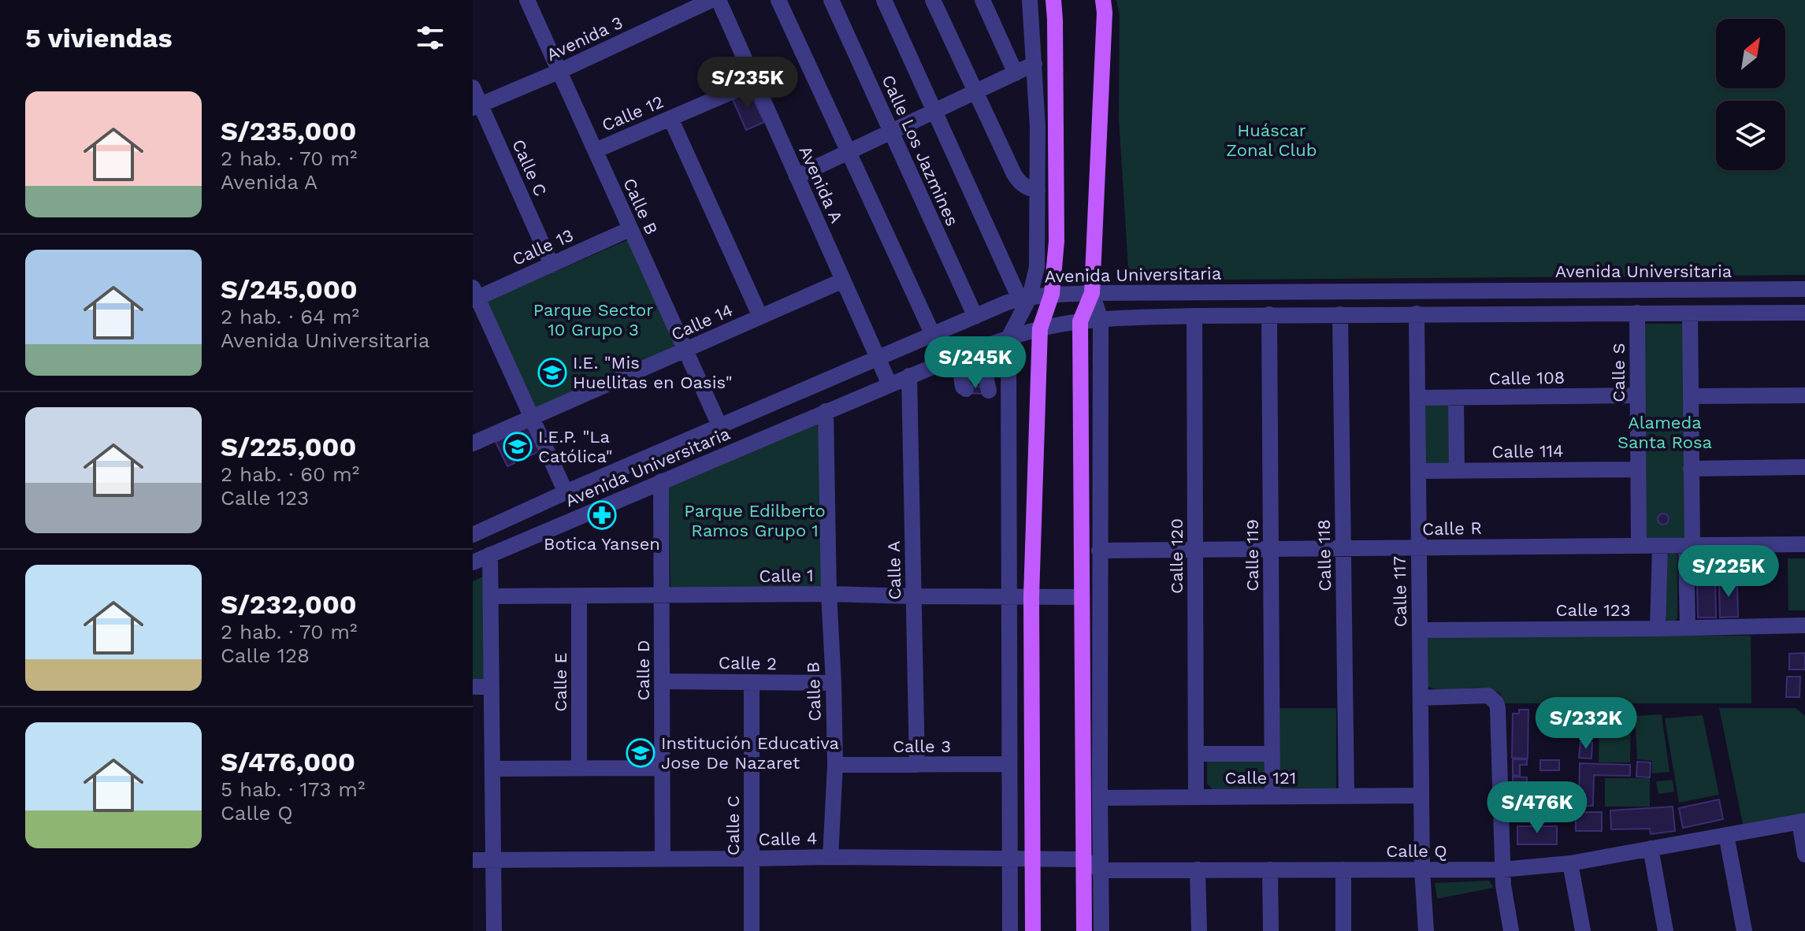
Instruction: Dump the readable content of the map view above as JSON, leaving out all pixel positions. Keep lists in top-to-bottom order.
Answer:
{
  "streets": {
    "street": [
      "Avenida 3",
      "Calle 12",
      "Calle Los Jazmines",
      "Calle C",
      "Avenida A",
      "Calle B",
      "Calle 13",
      "Avenida Universitaria",
      "Calle 14",
      "Calle S",
      "Calle 108",
      "Calle 114",
      "Calle R",
      "Calle 119",
      "Calle 118",
      "Calle 120",
      "Calle A",
      "Calle 1",
      "Calle 117",
      "Calle 123",
      "Calle 2",
      "Calle D",
      "Calle E",
      "Calle 3",
      "Calle 121",
      "Calle 4",
      "Calle Q"
    ]
  },
  "crossings": [
    ["Avenida 3", "Calle C"],
    ["Avenida 3", "Calle B"],
    ["Calle 12", "Avenida A"],
    ["Calle 12", "Calle B"],
    ["Calle Los Jazmines", "Avenida Universitaria"],
    ["Calle C", "Calle 13"],
    ["Calle C", "Calle 2"],
    ["Calle C", "Calle 4"],
    ["Avenida A", "Avenida Universitaria"],
    ["Avenida A", "Calle 14"],
    ["Calle B", "Calle 13"],
    ["Calle B", "Avenida Universitaria"],
    ["Calle B", "Calle 14"],
    ["Calle B", "Calle 1"],
    ["Calle B", "Calle 2"],
    ["Calle B", "Calle 3"],
    ["Calle B", "Calle 4"],
    ["Avenida Universitaria", "Calle S"],
    ["Avenida Universitaria", "Calle 119"],
    ["Avenida Universitaria", "Calle 118"],
    ["Avenida Universitaria", "Calle 120"],
    ["Avenida Universitaria", "Calle A"],
    ["Avenida Universitaria", "Calle 117"],
    ["Avenida Universitaria", "Calle D"],
    ["Calle S", "Calle 108"],
    ["Calle S", "Calle 114"],
    ["Calle S", "Calle R"],
    ["Calle 108", "Calle 117"],
    ["Calle 114", "Calle 117"],
    ["Calle R", "Calle 119"],
    ["Calle R", "Calle 118"],
    ["Calle R", "Calle 120"],
    ["Calle R", "Calle 117"],
    ["Calle 119", "Calle 121"],
    ["Calle 118", "Calle 121"],
    ["Calle 120", "Calle 121"],
    ["Calle A", "Calle 1"],
    ["Calle A", "Calle 3"],
    ["Calle 1", "Calle D"],
    ["Calle 1", "Calle E"],
    ["Calle 117", "Calle 123"],
    ["Calle 117", "Calle 121"],
    ["Calle 117", "Calle Q"],
    ["Calle 2", "Calle D"],
    ["Calle D", "Calle 4"]
  ],
  "parks": [
    "Huáscar Zonal Club",
    "Parque Sector 10 Grupo 3",
    "Alameda Santa Rosa",
    "Parque Edilberto Ramos Grupo 1"
  ],
  "places": {
    "school or university": ["I.E. \"Mis Huellitas en Oasis\"", "I.E.P. \"La Católica\"", "Institución Educativa Jose De Nazaret"],
    "pharmacy": ["Botica Yansen"]
  },
  "north": "top right",
  "page": {
    "heading": "5 viviendas",
    "price": [
      "S/235K",
      "S/245K",
      "S/225K",
      "S/232K",
      "S/476K"
    ],
    "list": [
      {
        "name": "S/235,000",
        "note": "2 hab. · 70 m² · Avenida A"
      },
      {
        "name": "S/245,000",
        "note": "2 hab. · 64 m² · Avenida Universitaria"
      },
      {
        "name": "S/225,000",
        "note": "2 hab. · 60 m² · Calle 123"
      },
      {
        "name": "S/232,000",
        "note": "2 hab. · 70 m² · Calle 128"
      },
      {
        "name": "S/476,000",
        "note": "5 hab. · 173 m² · Calle Q"
      }
    ]
  }
}
